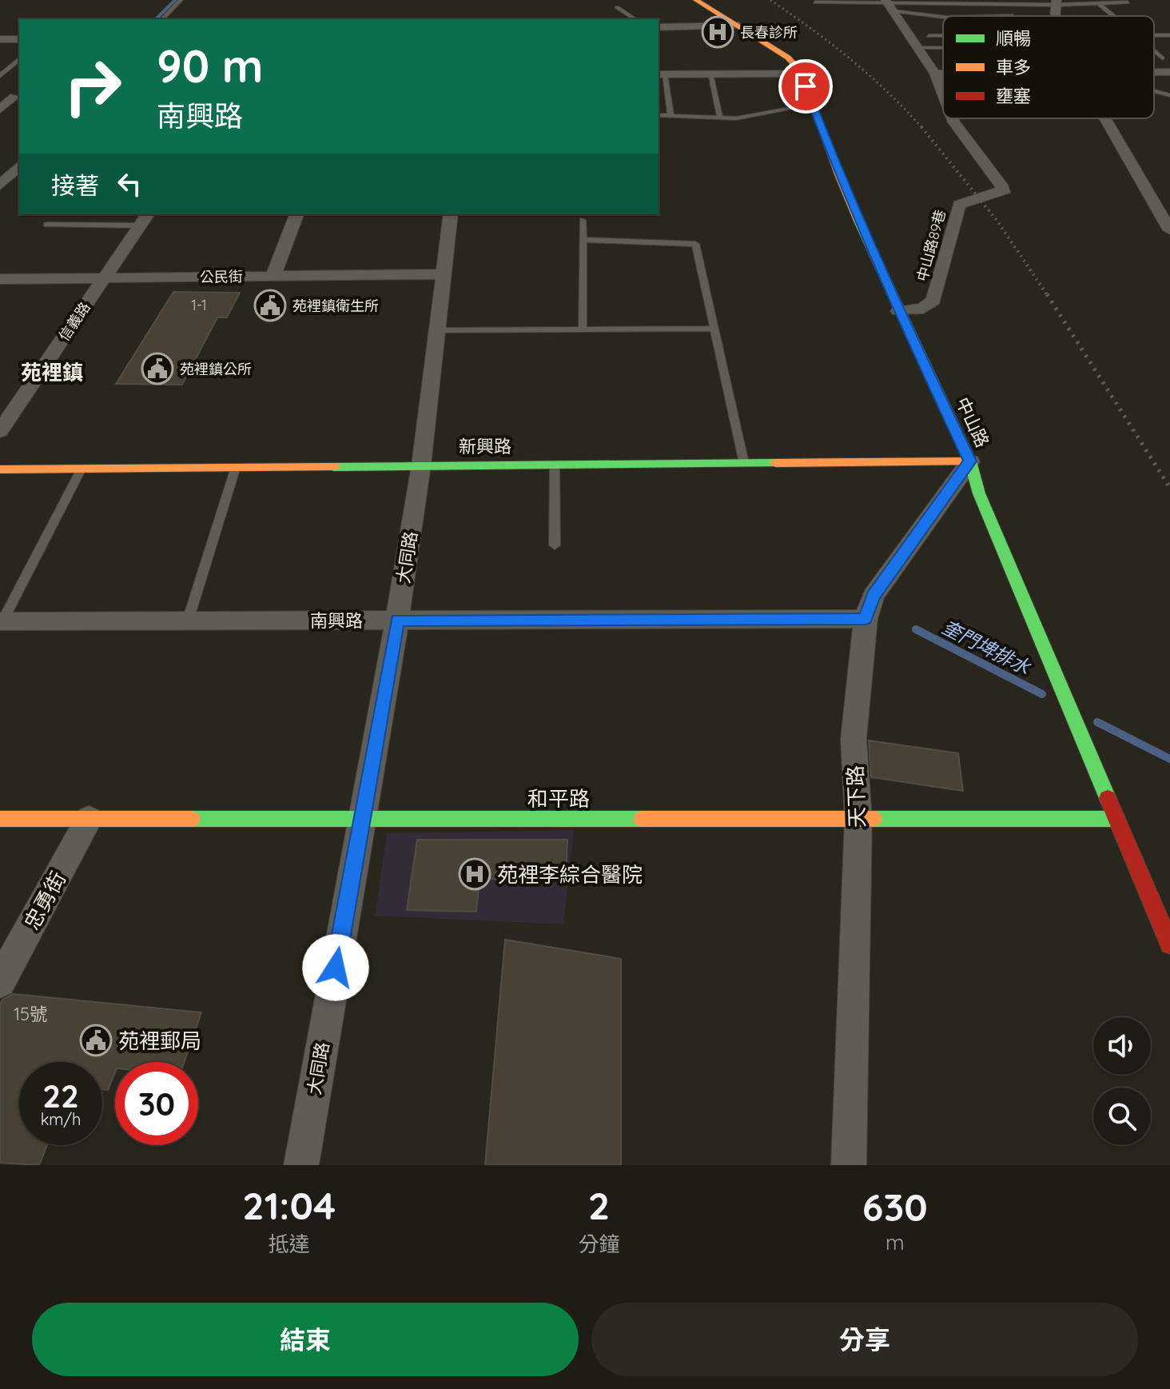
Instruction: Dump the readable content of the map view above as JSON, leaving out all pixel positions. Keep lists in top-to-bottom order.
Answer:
{
  "streets": {
    "street": [
      "中山路89巷",
      "公民街",
      "信義路",
      "中山路",
      "新興路",
      "大同路",
      "南興路",
      "天下路",
      "和平路",
      "忠勇街"
    ]
  },
  "crossings": [
    ["中山路89巷", "中山路"],
    ["公民街", "信義路"],
    ["公民街", "大同路"],
    ["中山路", "新興路"],
    ["中山路", "天下路"],
    ["中山路", "和平路"],
    ["新興路", "大同路"],
    ["新興路", "天下路"],
    ["大同路", "南興路"],
    ["大同路", "和平路"],
    ["南興路", "天下路"],
    ["天下路", "和平路"],
    ["和平路", "忠勇街"]
  ],
  "districts": ["苑裡鎮"],
  "water": ["奎門埤排水"],
  "places": {
    "hospital": ["長春診所", "苑裡李綜合醫院"],
    "public building": ["苑裡鎮衛生所", "苑裡鎮公所", "苑裡郵局"]
  },
  "house_numbers": ["1-1", "15號"],
  "legend": ["順暢", "車多", "壅塞"],
  "page": {
    "turn": ["90 m", "南興路"],
    "then": "接著",
    "speed": "22 km/h",
    "limit": "30",
    "eta": [
      "21:04",
      "抵達",
      "2",
      "分鐘",
      "630",
      "m"
    ],
    "buttons": ["結束", "分享"]
  }
}
